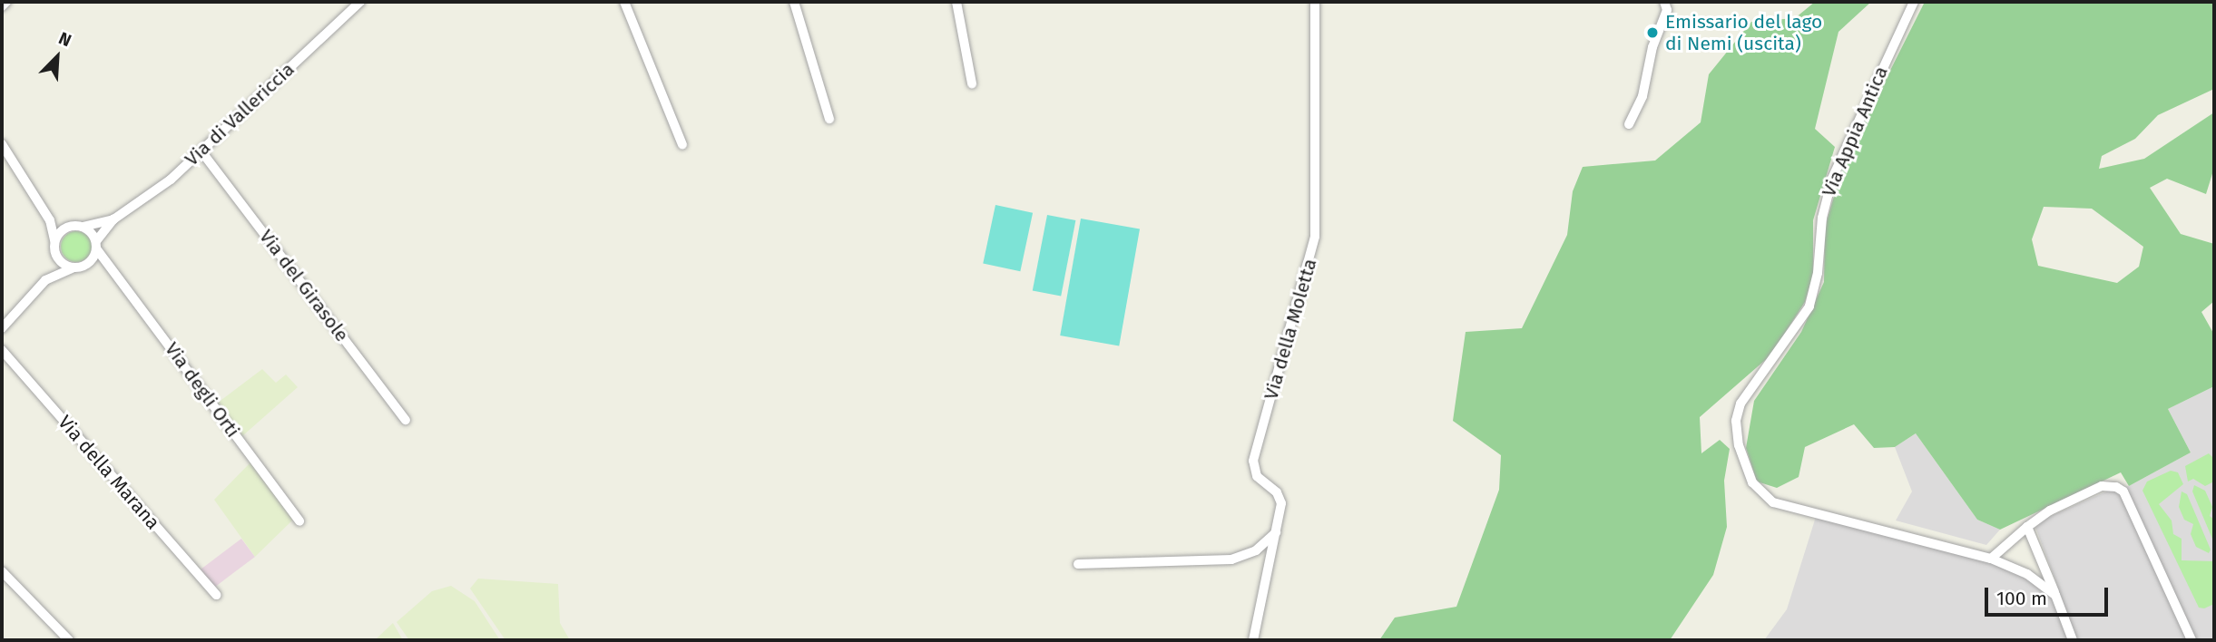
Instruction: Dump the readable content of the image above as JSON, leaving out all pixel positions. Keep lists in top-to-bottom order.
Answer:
{
  "streets": {
    "street": [
      "Via di Vallericcia",
      "Via Appia Antica",
      "Via del Girasole",
      "Via della Moletta",
      "Via degli Orti",
      "Via della Marana"
    ]
  },
  "crossings": [
    ["Via di Vallericcia", "Via del Girasole"],
    ["Via di Vallericcia", "Via degli Orti"]
  ],
  "places": ["Emissario del lago di Nemi (uscita)"],
  "scale_bar": "100 m",
  "north": "top right"
}
